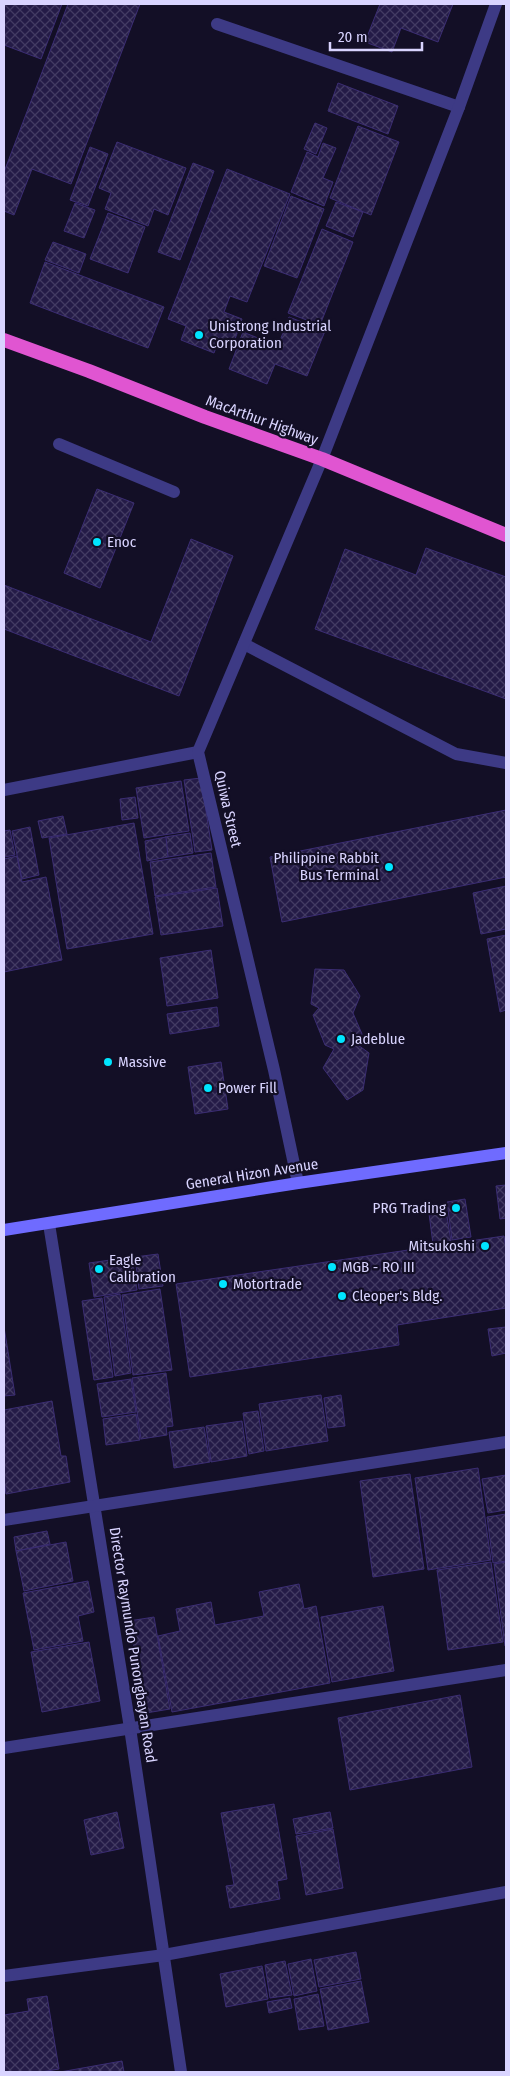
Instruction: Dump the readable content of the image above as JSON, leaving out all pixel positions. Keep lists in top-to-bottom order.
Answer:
{
  "streets": {
    "highway": ["MacArthur Highway"],
    "main road": ["General Hizon Avenue"],
    "street": ["Quiwa Street", "Director Raymundo Punongbayan Road"]
  },
  "crossings": [
    ["Quiwa Street", "General Hizon Avenue"],
    ["General Hizon Avenue", "Director Raymundo Punongbayan Road"]
  ],
  "places": [
    "Unistrong Industrial Corporation",
    "Enoc",
    "Philippine Rabbit Bus Terminal",
    "Jadeblue",
    "Massive",
    "Power Fill",
    "PRG Trading",
    "Mitsukoshi",
    "MGB - RO III",
    "Eagle Calibration",
    "Motortrade",
    "Cleoper's Bldg."
  ],
  "scale_bar": "20 m"
}
